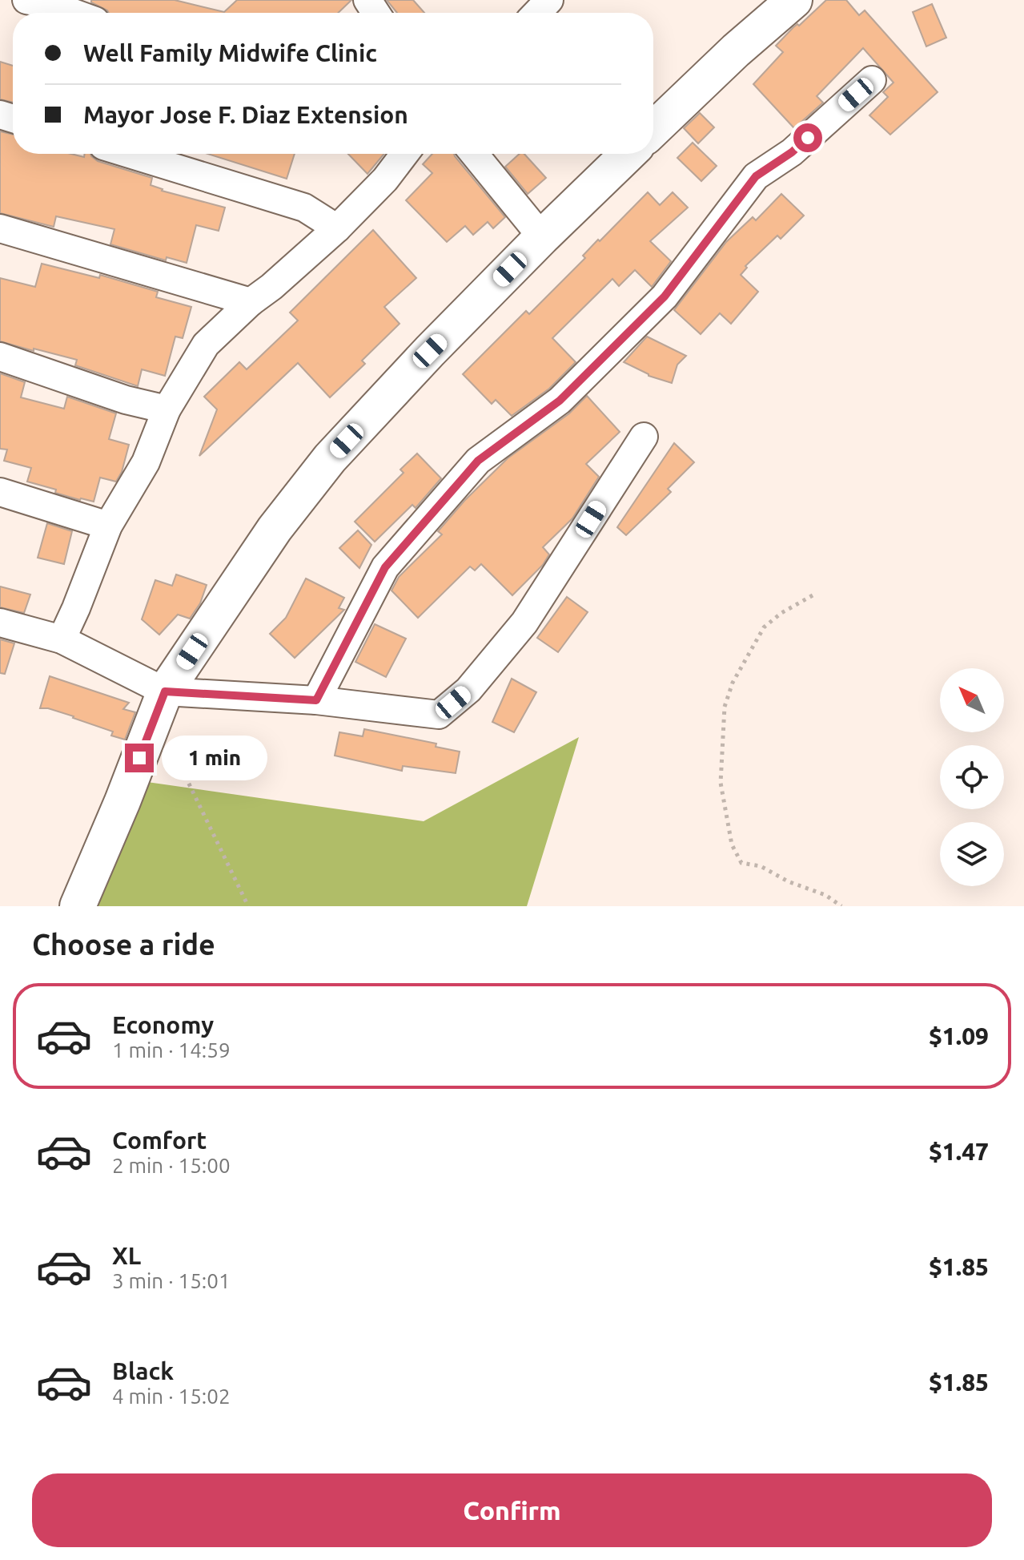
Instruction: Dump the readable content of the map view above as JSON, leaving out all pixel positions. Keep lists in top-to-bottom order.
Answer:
{
  "north": "top left",
  "page": {
    "banner": ["Well Family Midwife Clinic", "Mayor Jose F. Diaz Extension"],
    "bubble": "1 min",
    "heading": "Choose a ride",
    "list": [
      {
        "name": "Economy",
        "note": "1 min · 14:59",
        "value": "$1.09"
      },
      {
        "name": "Comfort",
        "note": "2 min · 15:00",
        "value": "$1.47"
      },
      {
        "name": "XL",
        "note": "3 min · 15:01",
        "value": "$1.85"
      },
      {
        "name": "Black",
        "note": "4 min · 15:02",
        "value": "$1.85"
      }
    ],
    "buttons": "Confirm"
  }
}
